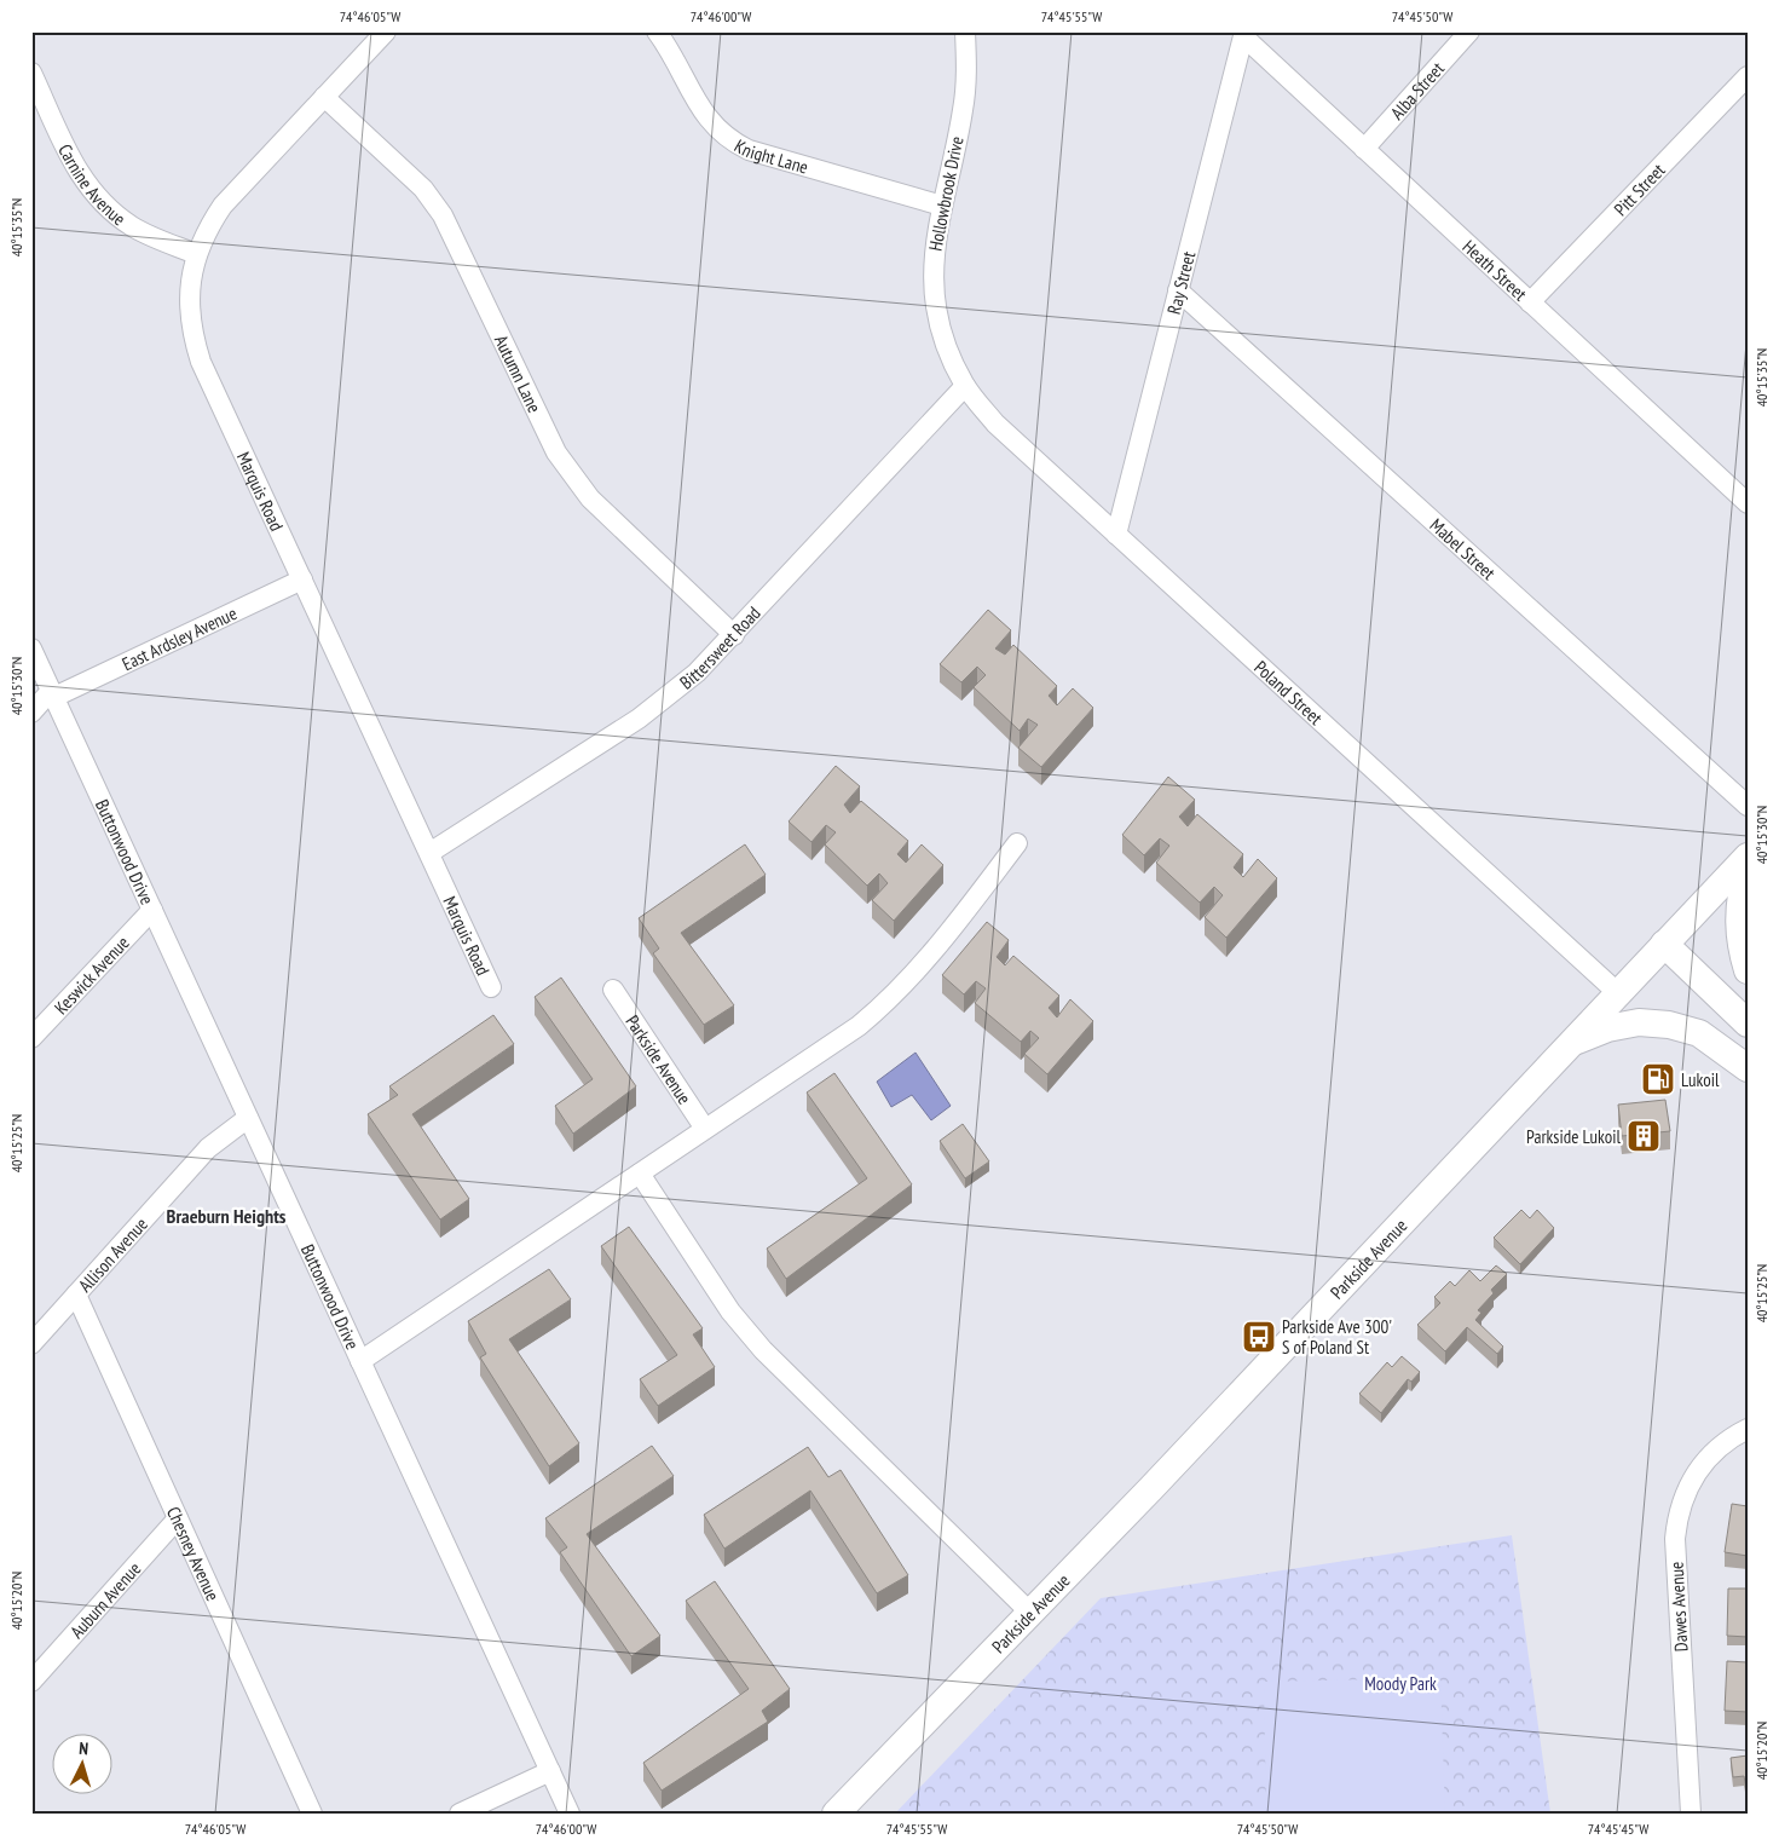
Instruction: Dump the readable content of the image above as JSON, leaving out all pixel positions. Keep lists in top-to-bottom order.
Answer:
{
  "streets": {
    "main road": ["Parkside Avenue"],
    "street": [
      "Alba Street",
      "Knight Lane",
      "Carnine Avenue",
      "Pitt Street",
      "Hollowbrook Drive",
      "Heath Street",
      "Ray Street",
      "Autumn Lane",
      "Marquis Road",
      "Mabel Street",
      "East Ardsley Avenue",
      "Bittersweet Road",
      "Poland Street",
      "Buttonwood Drive",
      "Keswick Avenue",
      "Allison Avenue",
      "Chesney Avenue",
      "Auburn Avenue",
      "Dawes Avenue"
    ]
  },
  "crossings": [
    ["Alba Street", "Heath Street"],
    ["Knight Lane", "Hollowbrook Drive"],
    ["Carnine Avenue", "Marquis Road"],
    ["Pitt Street", "Heath Street"],
    ["Hollowbrook Drive", "Bittersweet Road"],
    ["Hollowbrook Drive", "Poland Street"],
    ["Heath Street", "Ray Street"],
    ["Ray Street", "Mabel Street"],
    ["Ray Street", "Poland Street"],
    ["Autumn Lane", "Marquis Road"],
    ["Autumn Lane", "Bittersweet Road"],
    ["Marquis Road", "East Ardsley Avenue"],
    ["Marquis Road", "Bittersweet Road"],
    ["East Ardsley Avenue", "Buttonwood Drive"],
    ["Bittersweet Road", "Poland Street"],
    ["Poland Street", "Parkside Avenue"],
    ["Buttonwood Drive", "Keswick Avenue"],
    ["Buttonwood Drive", "Allison Avenue"],
    ["Allison Avenue", "Chesney Avenue"],
    ["Chesney Avenue", "Auburn Avenue"]
  ],
  "districts": ["Braeburn Heights"],
  "parks": ["Moody Park"],
  "places": {
    "fuel station": ["Lukoil"],
    "building": ["Parkside Lukoil"],
    "bus stop": ["Parkside Ave 300' S of Poland St"]
  },
  "north": "top",
  "coordinates": [
    "74°46'05\"W",
    "74°46'00\"W",
    "74°45'55\"W",
    "74°45'50\"W",
    "40°15'35\"N",
    "40°15'30\"N",
    "40°15'25\"N",
    "40°15'20\"N",
    "74°45'45\"W"
  ]
}
